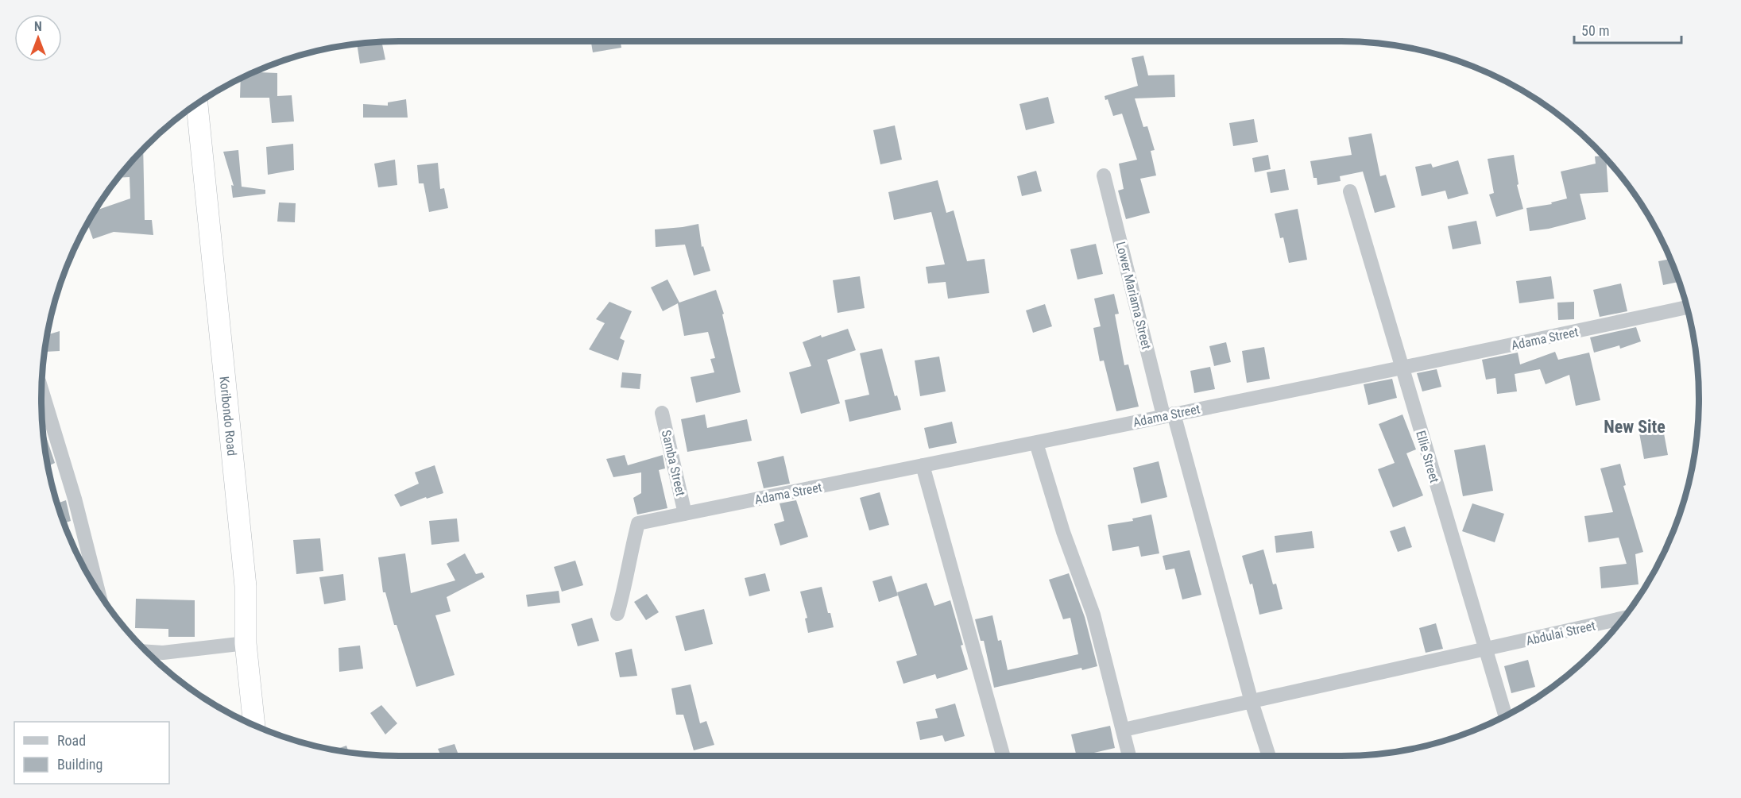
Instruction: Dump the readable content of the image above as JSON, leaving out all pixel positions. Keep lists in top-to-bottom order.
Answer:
{
  "streets": {
    "highway": ["Koribondo Road"],
    "street": [
      "Lower Mariama Street",
      "Adama Street",
      "Ellie Street",
      "Samba Street",
      "Abdulai Street"
    ]
  },
  "crossings": [
    ["Lower Mariama Street", "Adama Street"],
    ["Lower Mariama Street", "Abdulai Street"],
    ["Adama Street", "Ellie Street"],
    ["Adama Street", "Samba Street"],
    ["Ellie Street", "Abdulai Street"]
  ],
  "districts": ["New Site"],
  "legend": ["Road", "Building"],
  "scale_bar": "50 m",
  "north": "top"
}
